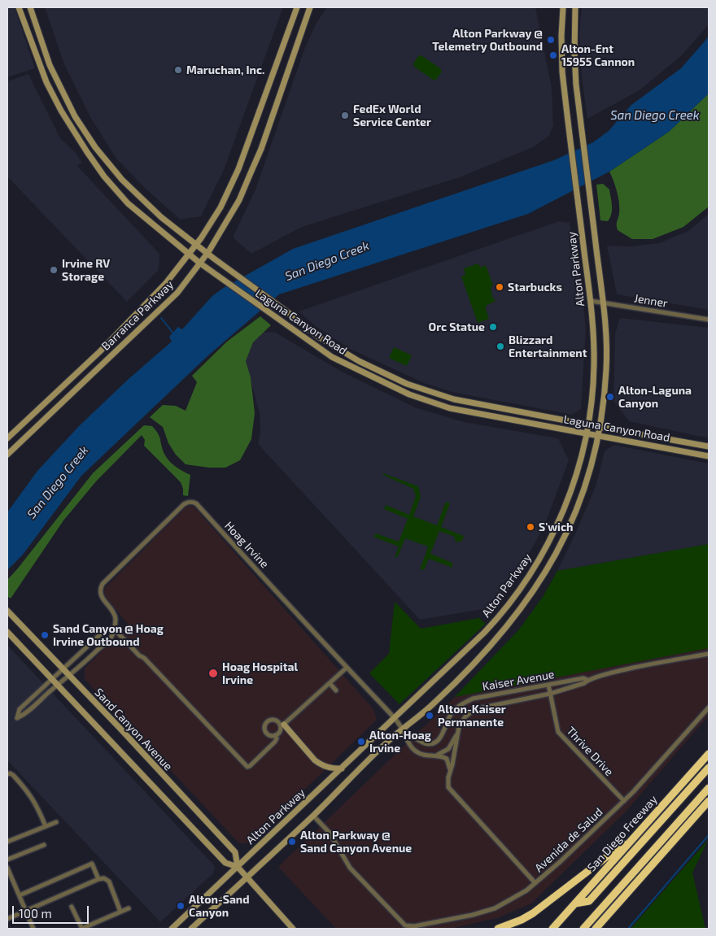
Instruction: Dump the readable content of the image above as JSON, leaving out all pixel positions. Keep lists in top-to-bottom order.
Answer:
{
  "streets": {
    "highway": ["San Diego Freeway"],
    "main road": [
      "Alton Parkway",
      "Barranca Parkway",
      "Laguna Canyon Road",
      "Sand Canyon Avenue"
    ],
    "street": [
      "Jenner",
      "Hoag Irvine",
      "Kaiser Avenue",
      "Thrive Drive",
      "Avenida de Salud"
    ]
  },
  "crossings": [
    ["Alton Parkway", "Jenner"],
    ["Alton Parkway", "Laguna Canyon Road"],
    ["Alton Parkway", "Hoag Irvine"],
    ["Alton Parkway", "Kaiser Avenue"],
    ["Alton Parkway", "Sand Canyon Avenue"],
    ["Alton Parkway", "Avenida de Salud"],
    ["Barranca Parkway", "Laguna Canyon Road"],
    ["Hoag Irvine", "Kaiser Avenue"],
    ["Kaiser Avenue", "Thrive Drive"],
    ["Kaiser Avenue", "Avenida de Salud"],
    ["Thrive Drive", "Avenida de Salud"]
  ],
  "water": ["San Diego Creek"],
  "places": [
    "Alton Parkway @ Telemetry Outbound",
    "Alton-Ent 15955 Cannon",
    "Maruchan, Inc.",
    "FedEx World Service Center",
    "Irvine RV Storage",
    "Starbucks",
    "Orc Statue",
    "Blizzard Entertainment",
    "Alton-Laguna Canyon",
    "S'wich",
    "Sand Canyon @ Hoag Irvine Outbound",
    "Hoag Hospital Irvine",
    "Alton-Kaiser Permanente",
    "Alton-Hoag Irvine",
    "Alton Parkway @ Sand Canyon Avenue",
    "Alton-Sand Canyon"
  ],
  "scale_bar": "100 m"
}
